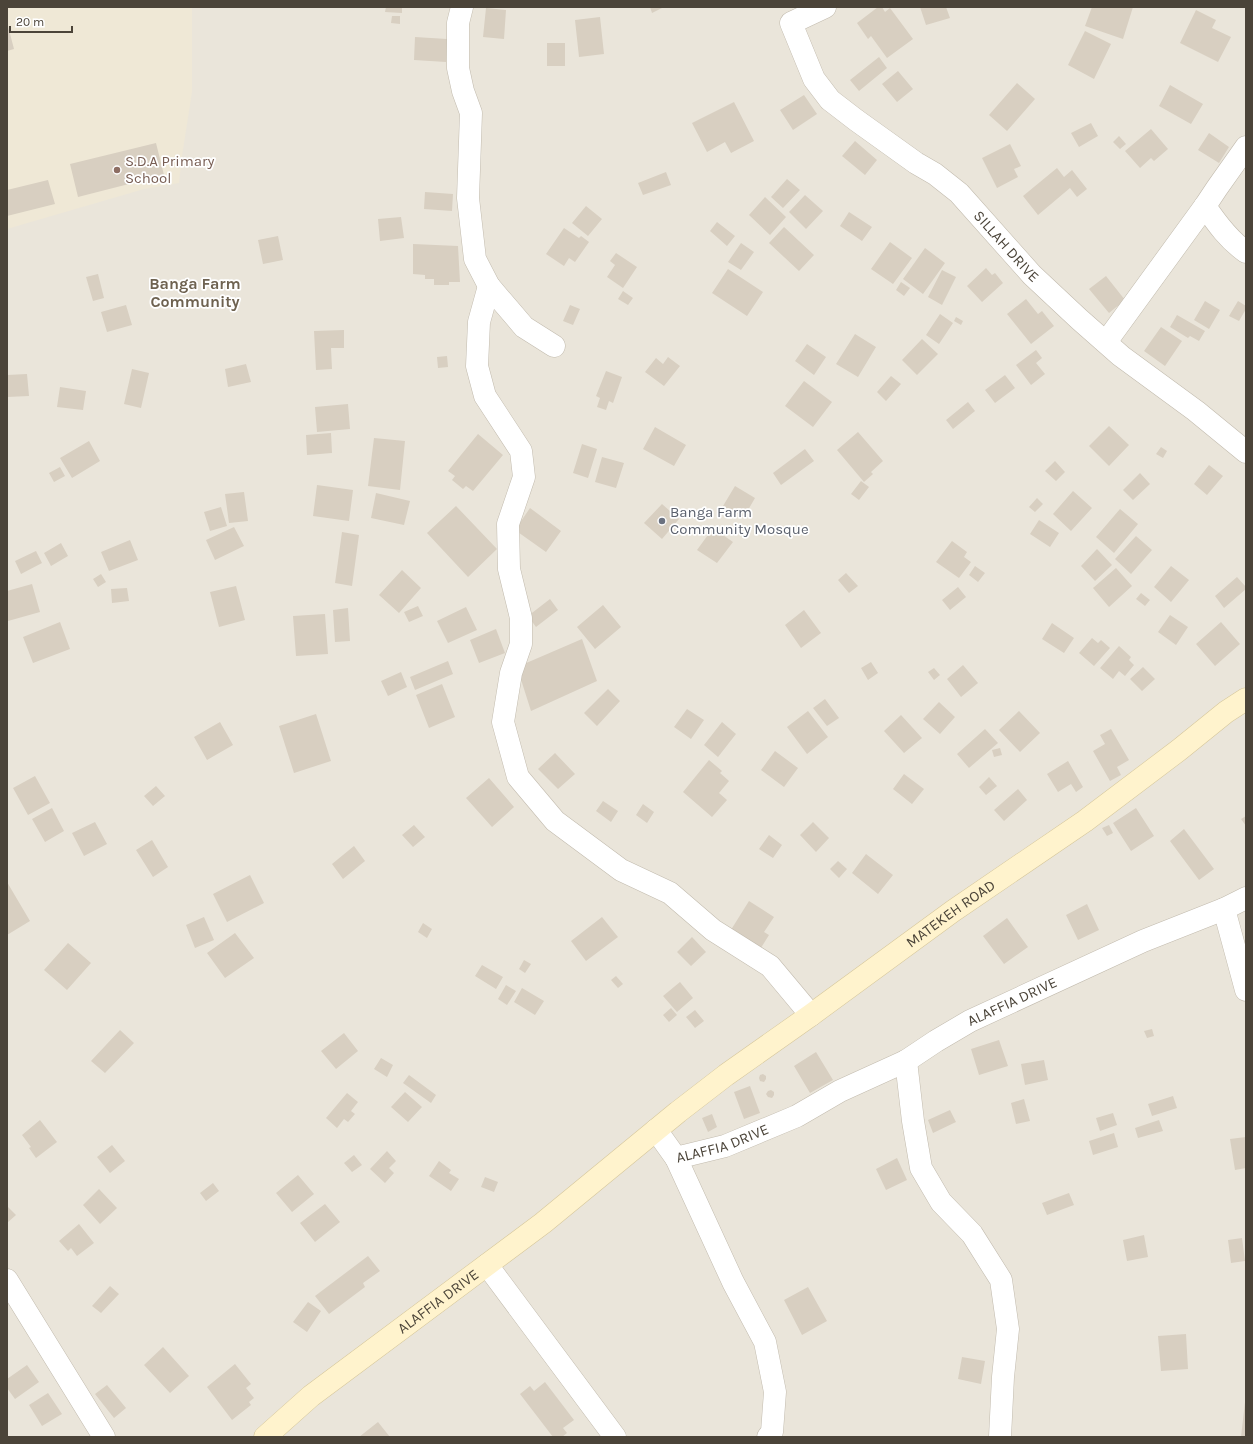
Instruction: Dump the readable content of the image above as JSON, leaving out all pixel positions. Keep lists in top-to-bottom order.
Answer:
{
  "streets": {
    "street": ["SILLAH DRIVE", "MATEKEH ROAD", "ALAFFIA DRIVE"]
  },
  "crossings": [
    ["MATEKEH ROAD", "ALAFFIA DRIVE"]
  ],
  "districts": ["Banga Farm Community"],
  "places": ["S.D.A Primary School", "Banga Farm Community Mosque"],
  "scale_bar": "20 m"
}
